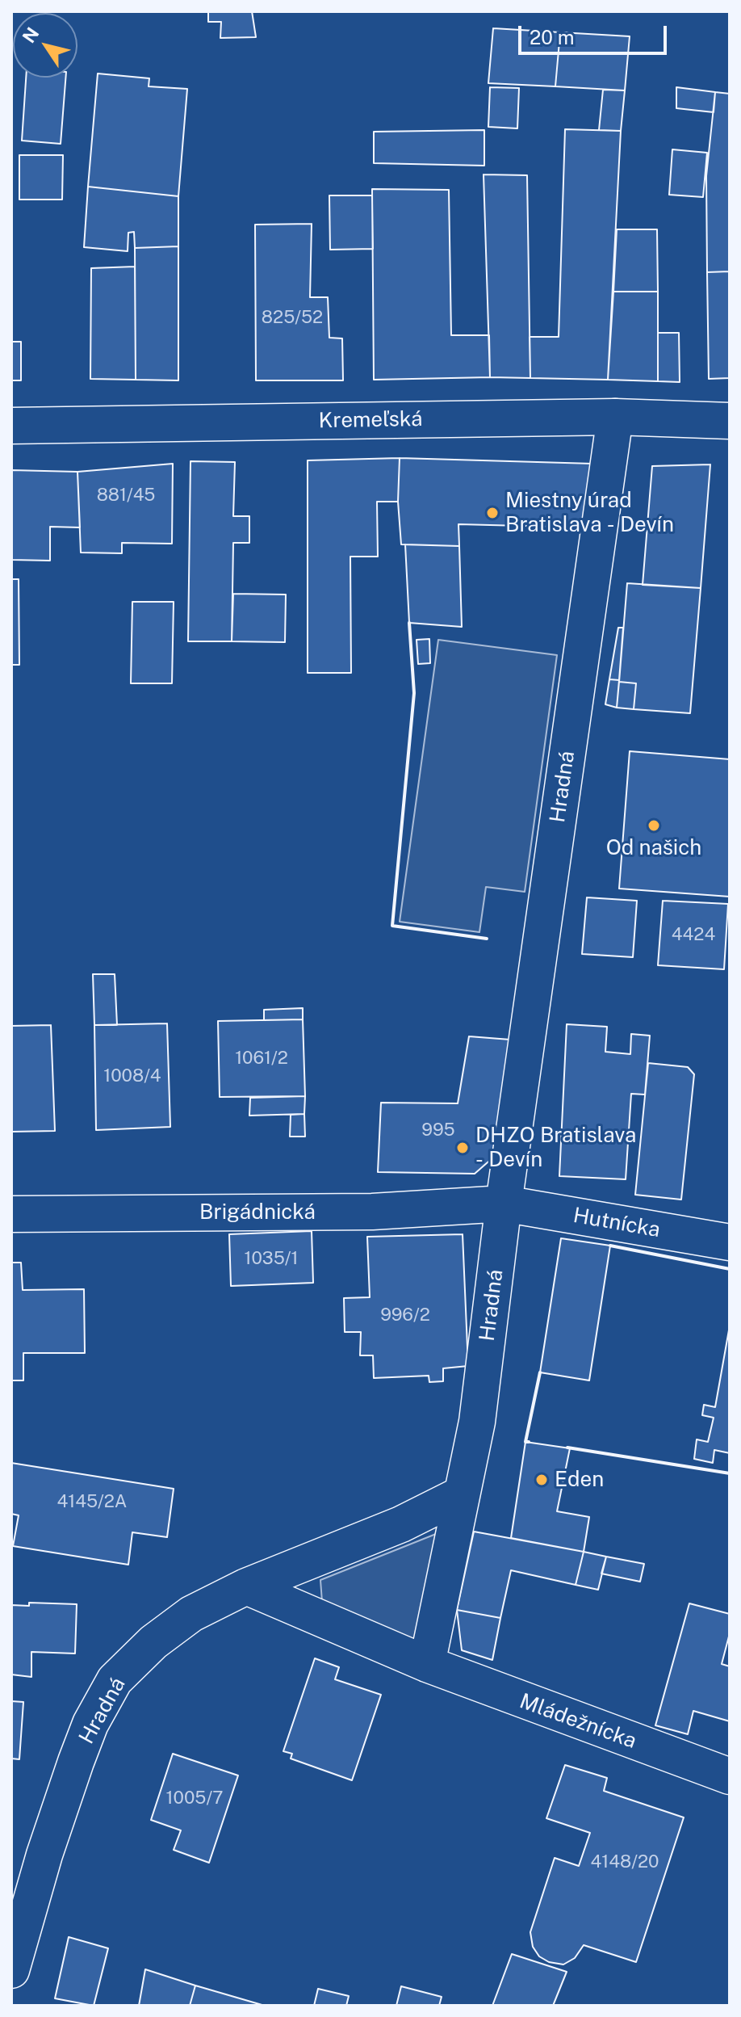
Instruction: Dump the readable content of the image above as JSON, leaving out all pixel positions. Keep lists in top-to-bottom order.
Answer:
{
  "streets": {
    "street": [
      "Kremeľská",
      "Hradná",
      "Brigádnická",
      "Hutnícka",
      "Mládežnícka"
    ]
  },
  "crossings": [
    ["Kremeľská", "Hradná"],
    ["Hradná", "Brigádnická"],
    ["Hradná", "Hutnícka"],
    ["Hradná", "Mládežnícka"],
    ["Brigádnická", "Hutnícka"]
  ],
  "places": [
    "Miestny úrad Bratislava - Devín",
    "Od našich",
    "DHZO Bratislava - Devín",
    "Eden"
  ],
  "house_numbers": [
    "825/52",
    "881/45",
    "4424",
    "1061/2",
    "1008/4",
    "995",
    "1035/1",
    "996/2",
    "4145/2A",
    "1005/7",
    "4148/20"
  ],
  "scale_bar": "20 m",
  "north": "top left"
}
